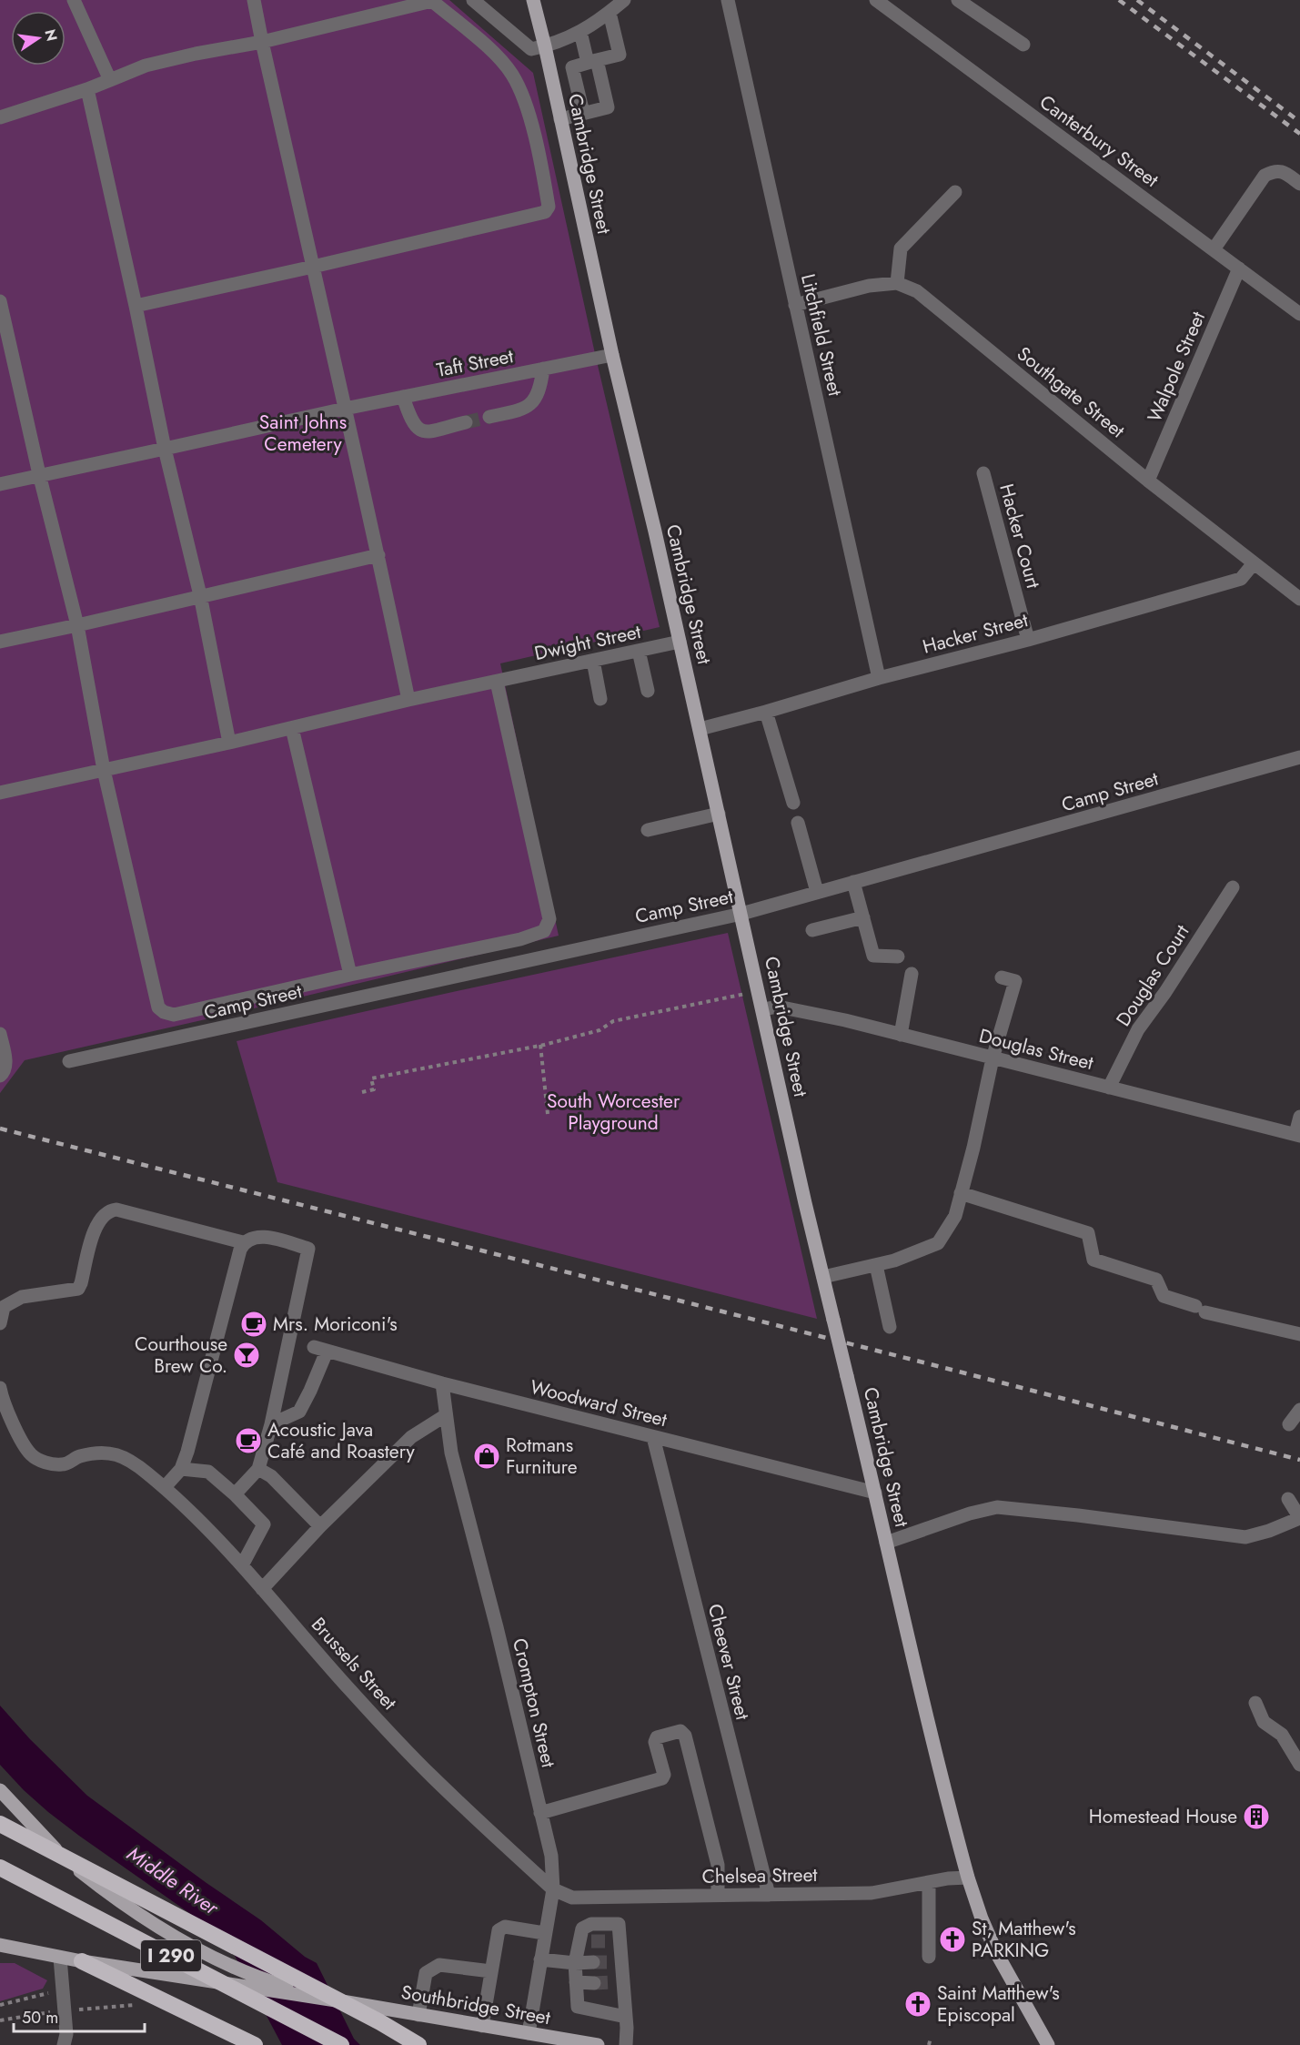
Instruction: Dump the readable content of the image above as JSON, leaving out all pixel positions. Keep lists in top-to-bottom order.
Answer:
{
  "streets": {
    "highway": ["I 290"],
    "main road": ["Cambridge Street", "Southbridge Street"],
    "street": [
      "Canterbury Street",
      "Litchfield Street",
      "Taft Street",
      "Walpole Street",
      "Southgate Street",
      "Hacker Court",
      "Hacker Street",
      "Dwight Street",
      "Camp Street",
      "Douglas Court",
      "Douglas Street",
      "Woodward Street",
      "Cheever Street",
      "Brussels Street",
      "Crompton Street",
      "Chelsea Street"
    ]
  },
  "crossings": [
    ["Canterbury Street", "Walpole Street"],
    ["Cambridge Street", "Taft Street"],
    ["Cambridge Street", "Hacker Street"],
    ["Cambridge Street", "Dwight Street"],
    ["Cambridge Street", "Camp Street"],
    ["Cambridge Street", "Douglas Street"],
    ["Cambridge Street", "Woodward Street"],
    ["Cambridge Street", "Chelsea Street"],
    ["Litchfield Street", "Hacker Street"],
    ["Walpole Street", "Southgate Street"],
    ["Southgate Street", "Hacker Street"],
    ["Hacker Court", "Hacker Street"],
    ["Douglas Court", "Douglas Street"],
    ["Woodward Street", "Cheever Street"],
    ["Woodward Street", "Crompton Street"],
    ["Cheever Street", "Chelsea Street"],
    ["Brussels Street", "Crompton Street"],
    ["Brussels Street", "Chelsea Street"],
    ["Crompton Street", "Chelsea Street"],
    ["Crompton Street", "Southbridge Street"]
  ],
  "water": ["Middle River"],
  "parks": ["Saint Johns Cemetery", "South Worcester Playground"],
  "places": {
    "cafe": ["Mrs. Moriconi's", "Acoustic Java Café and Roastery"],
    "bar": ["Courthouse Brew Co."],
    "shop": ["Rotmans Furniture"],
    "building": ["Homestead House"],
    "church": ["St, Matthew's PARKING", "Saint Matthew's Episcopal"]
  },
  "scale_bar": "50 m",
  "north": "right"
}
